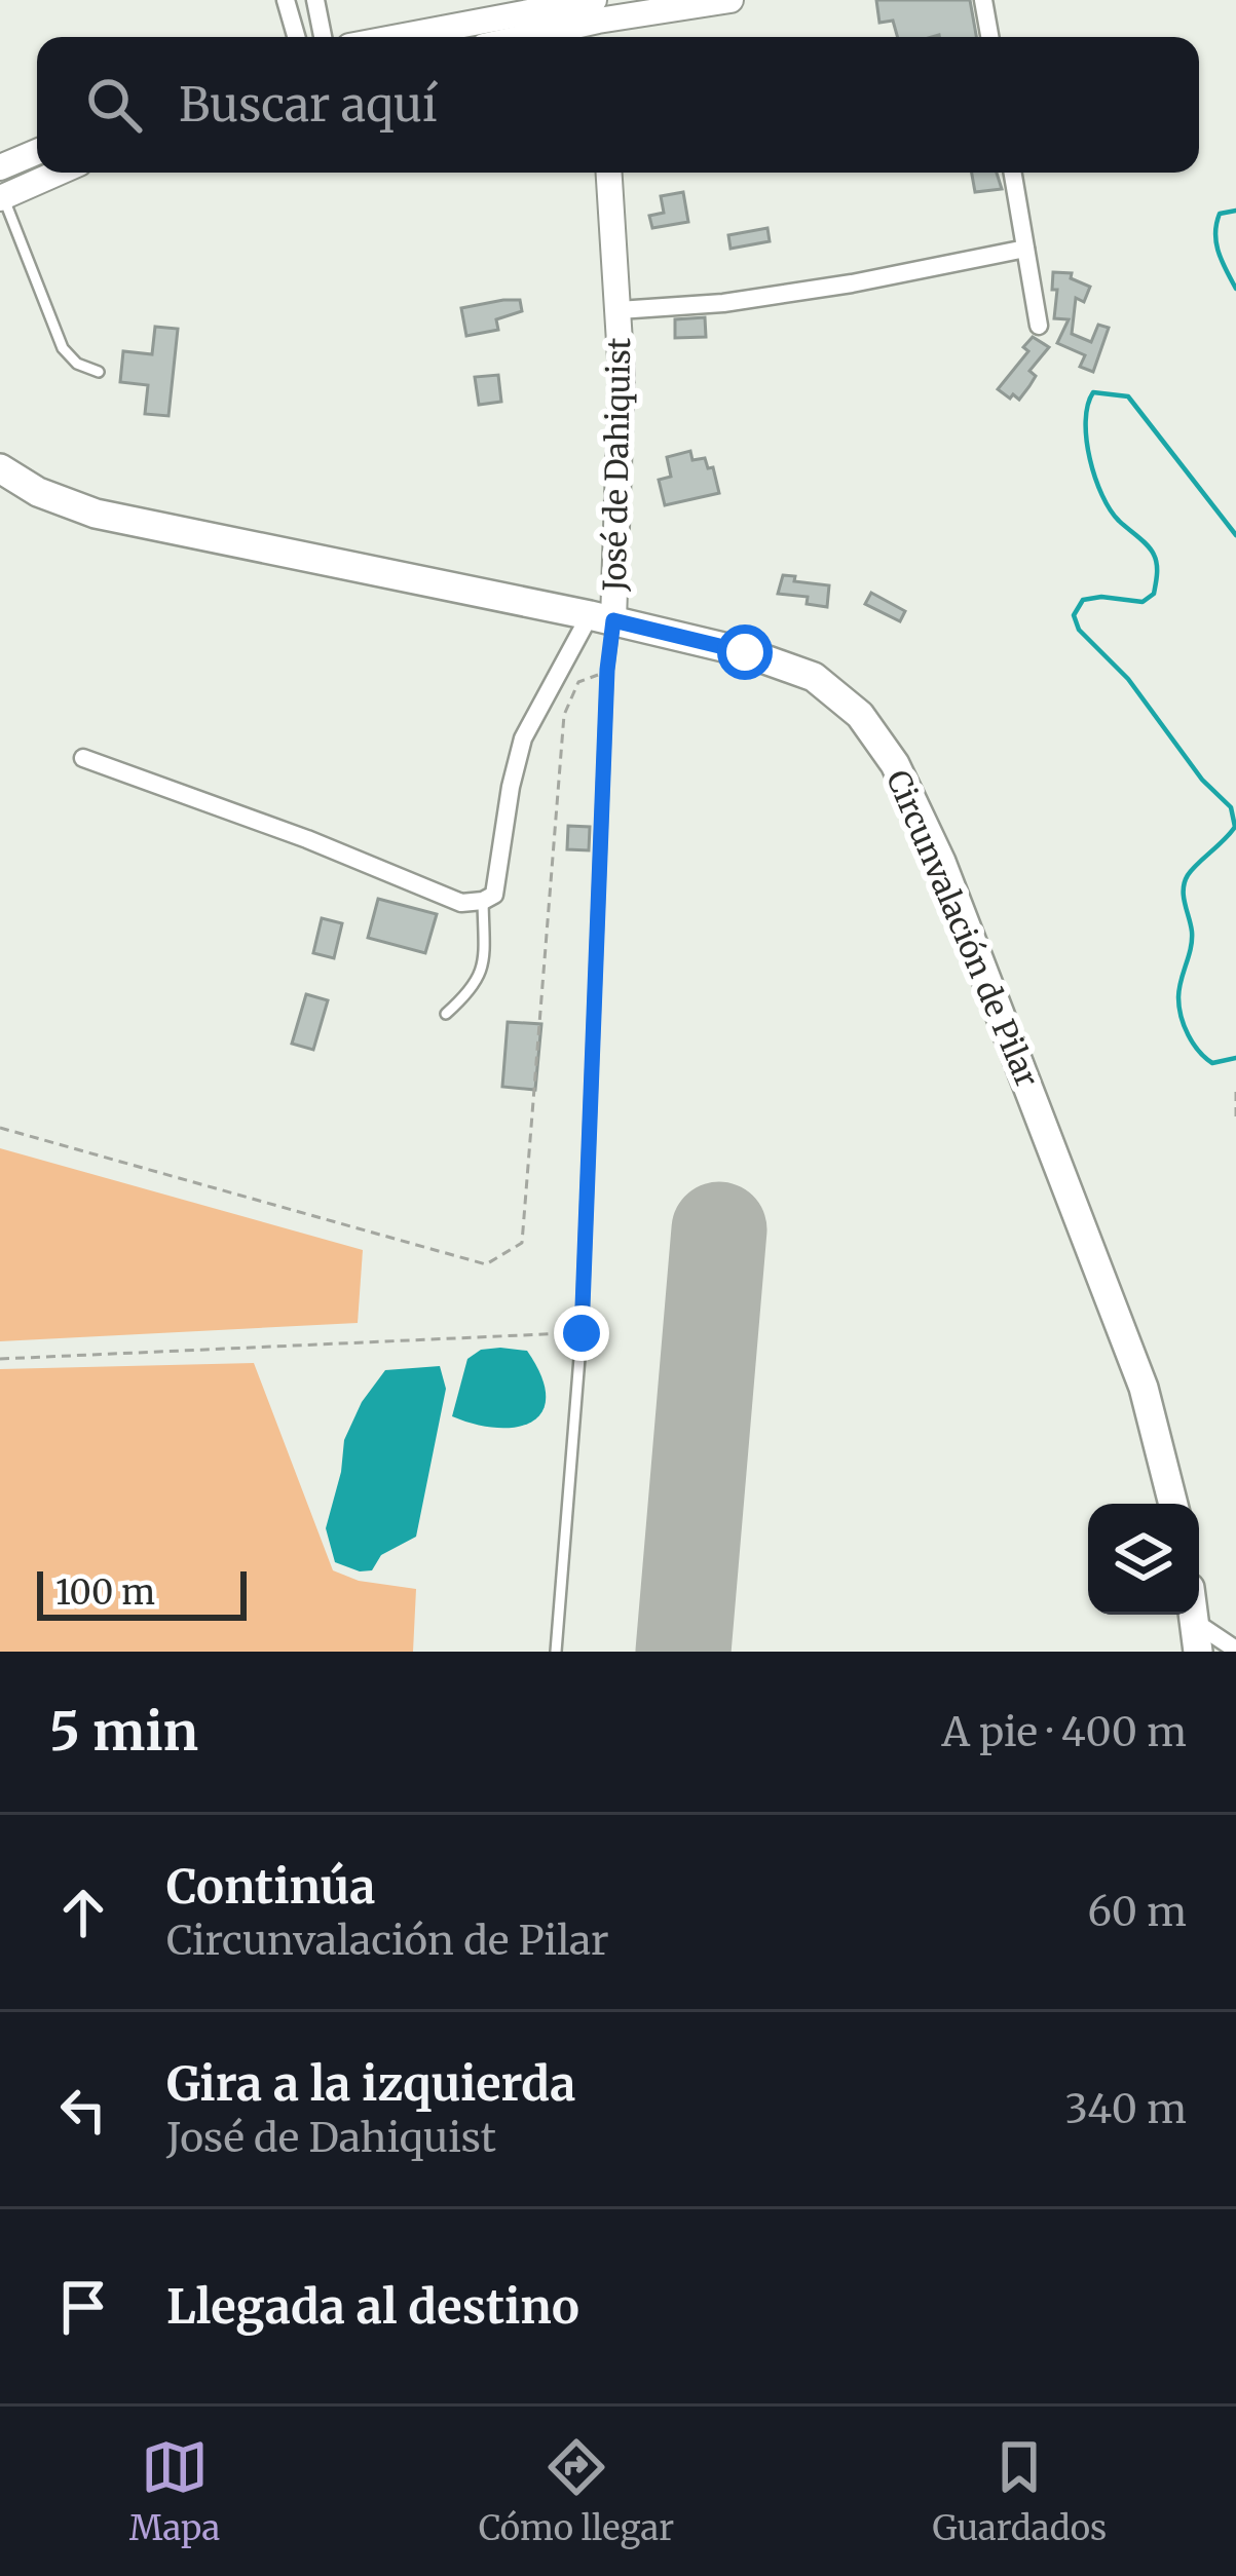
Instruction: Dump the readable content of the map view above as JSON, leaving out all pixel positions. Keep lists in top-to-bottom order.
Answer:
{
  "streets": {
    "main road": ["José de Dahiquist", "Circunvalación de Pilar"]
  },
  "crossings": [
    ["José de Dahiquist", "Circunvalación de Pilar"]
  ],
  "scale_bar": "100 m",
  "page": {
    "search": "Buscar aquí",
    "scale": "100 m",
    "heading": ["5 min", "A pie · 400 m"],
    "list": [
      ["Continúa", "Circunvalación de Pilar", "60 m"],
      ["Gira a la izquierda", "José de Dahiquist", "340 m"],
      "Llegada al destino"
    ],
    "nav": ["Mapa", "Cómo llegar", "Guardados"]
  }
}
